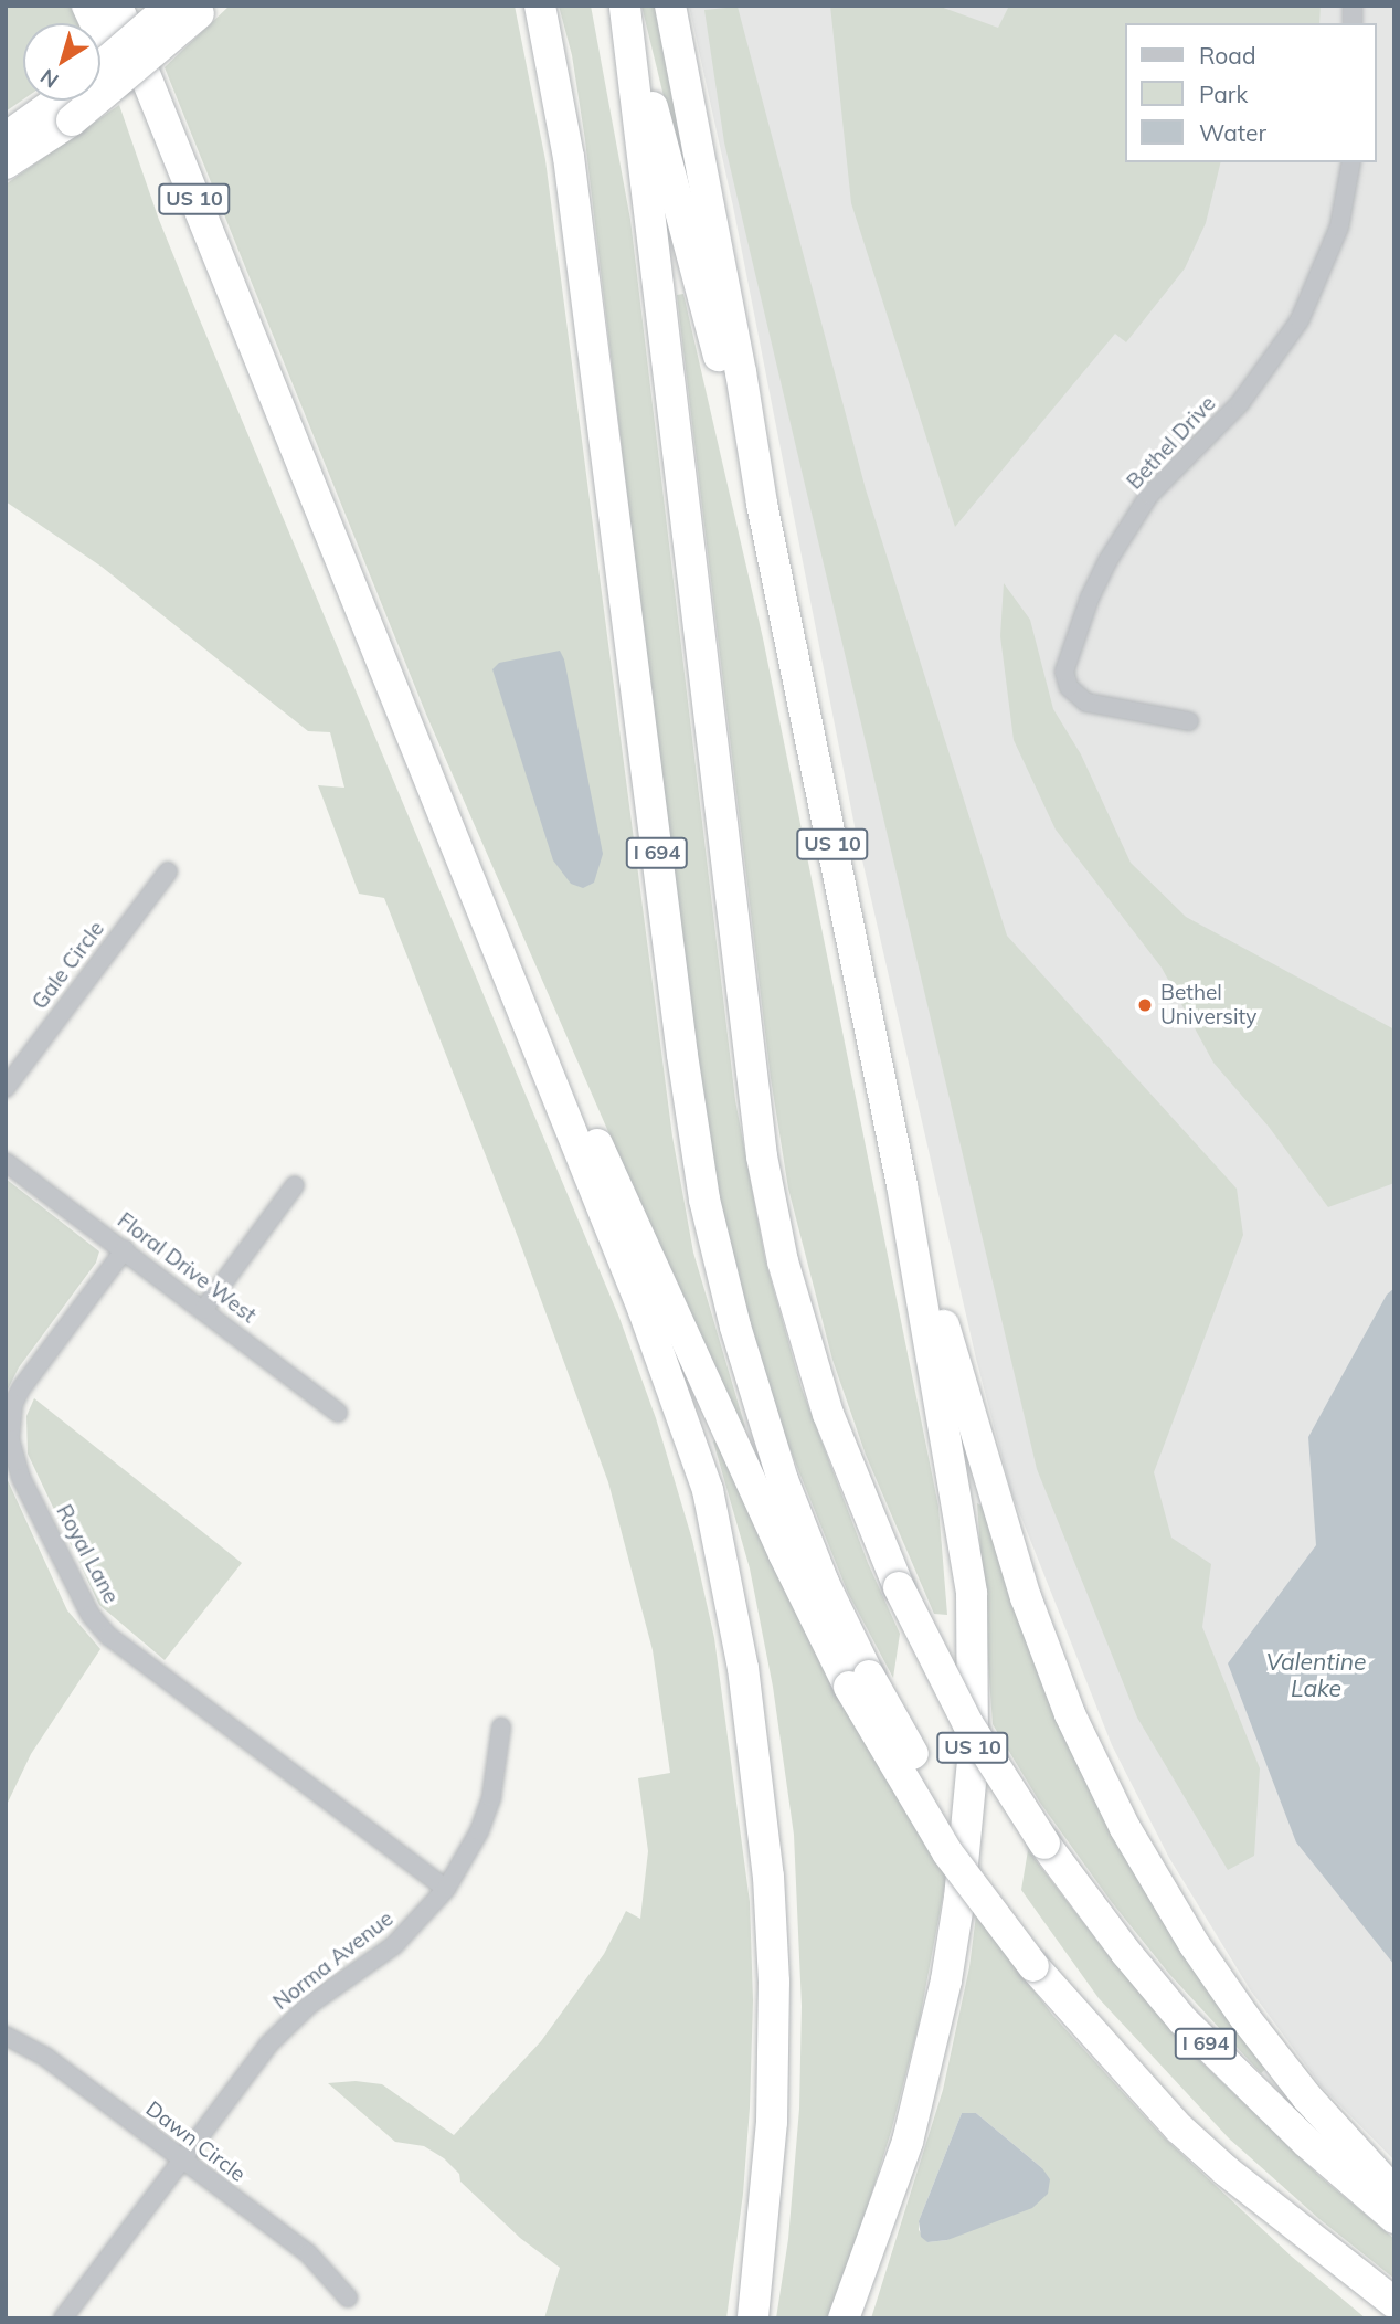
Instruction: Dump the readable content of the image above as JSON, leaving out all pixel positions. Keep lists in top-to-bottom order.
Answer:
{
  "streets": {
    "highway": ["US 10", "I 694"],
    "street": [
      "Bethel Drive",
      "Gale Circle",
      "Floral Drive West",
      "Royal Lane",
      "Norma Avenue",
      "Dawn Circle"
    ]
  },
  "crossings": [
    ["US 10", "I 694"],
    ["Floral Drive West", "Royal Lane"],
    ["Royal Lane", "Norma Avenue"],
    ["Norma Avenue", "Dawn Circle"]
  ],
  "water": ["Valentine Lake"],
  "places": ["Bethel University"],
  "legend": ["Road", "Park", "Water"],
  "north": "bottom left"
}
